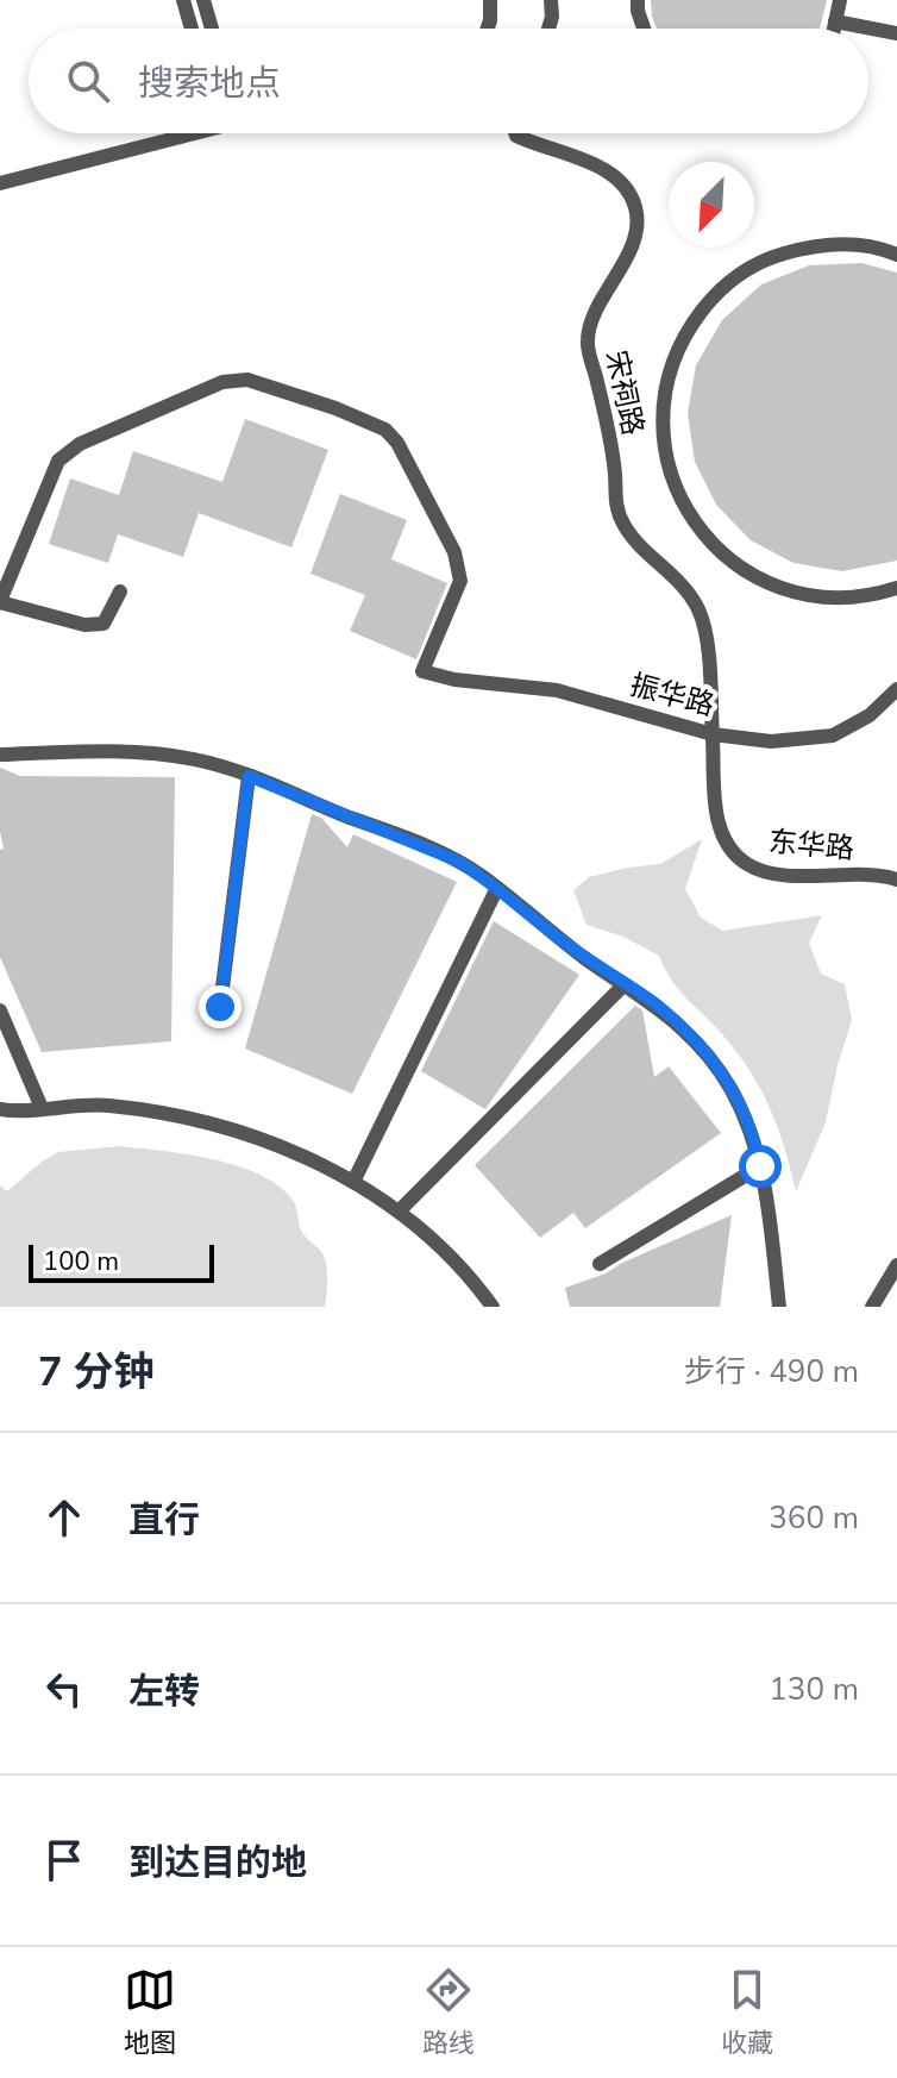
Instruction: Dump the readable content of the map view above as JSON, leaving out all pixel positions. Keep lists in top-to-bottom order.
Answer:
{
  "streets": {
    "street": ["宋祠路", "振华路", "东华路"]
  },
  "crossings": [
    ["宋祠路", "振华路"],
    ["宋祠路", "东华路"],
    ["振华路", "东华路"]
  ],
  "scale_bar": "100 m",
  "north": "bottom left",
  "page": {
    "search": "搜索地点",
    "scale": "100 m",
    "heading": ["7 分钟", "步行 · 490 m"],
    "list": [
      ["直行", "360 m"],
      ["左转", "130 m"],
      "到达目的地"
    ],
    "nav": ["地图", "路线", "收藏"]
  }
}
